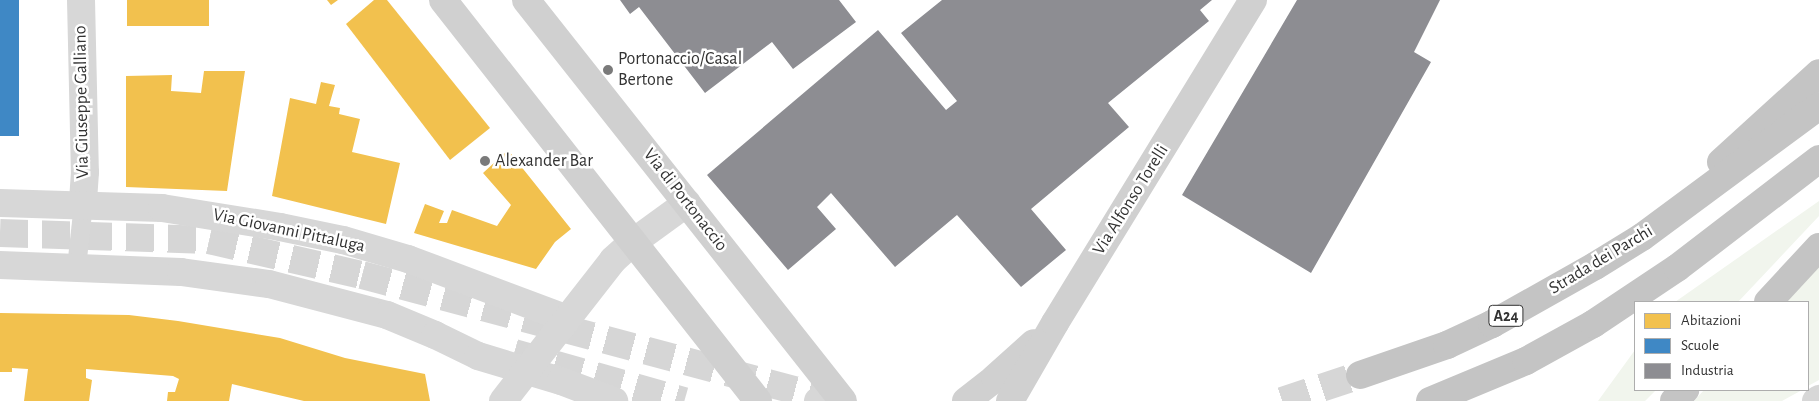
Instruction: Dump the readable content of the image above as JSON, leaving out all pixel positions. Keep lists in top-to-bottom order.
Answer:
{
  "streets": {
    "highway": ["Strada dei Parchi", "A24"],
    "main road": ["Via di Portonaccio", "Via Alfonso Torelli"],
    "street": ["Via Giuseppe Galliano", "Via Giovanni Pittaluga"]
  },
  "crossings": [
    ["Via Giuseppe Galliano", "Via Giovanni Pittaluga"]
  ],
  "places": ["Portonaccio/Casal Bertone", "Alexander Bar"],
  "legend": ["Abitazioni", "Scuole", "Industria"]
}
